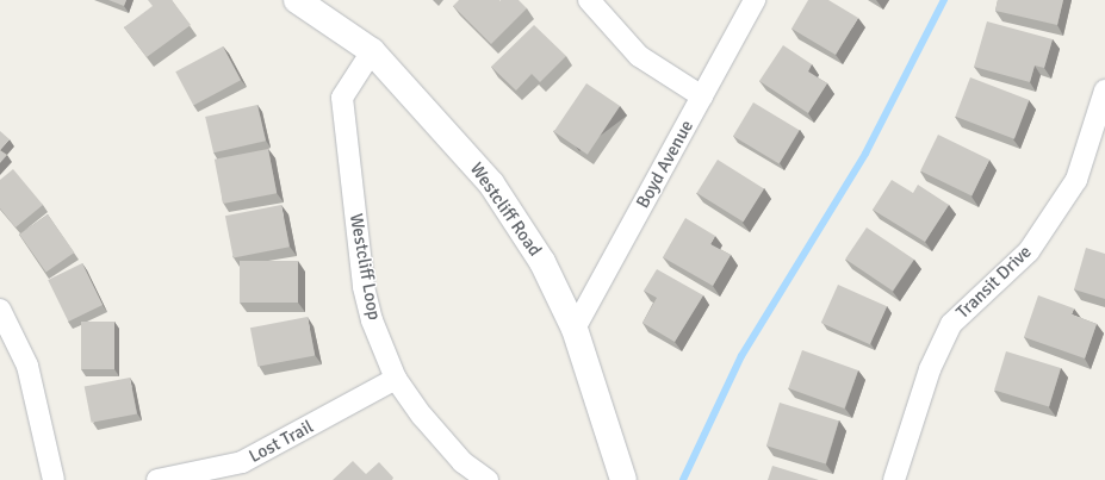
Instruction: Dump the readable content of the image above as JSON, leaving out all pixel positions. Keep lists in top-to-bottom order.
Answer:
{
  "streets": {
    "street": [
      "Boyd Avenue",
      "Westcliff Road",
      "Westcliff Loop",
      "Transit Drive",
      "Lost Trail"
    ]
  },
  "crossings": [
    ["Boyd Avenue", "Westcliff Road"],
    ["Westcliff Road", "Westcliff Loop"],
    ["Westcliff Loop", "Lost Trail"]
  ]
}
